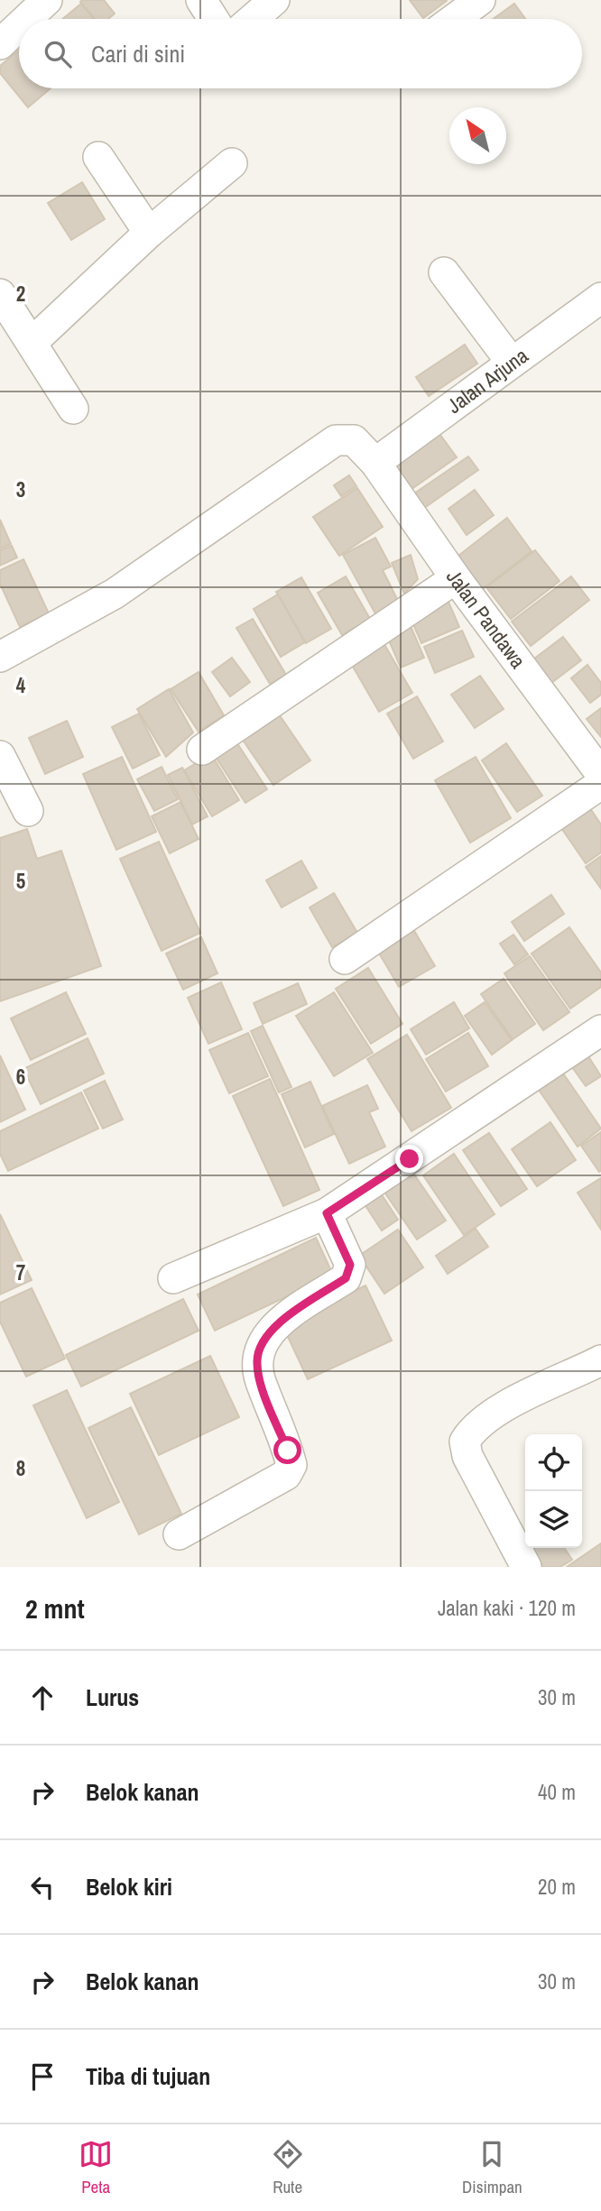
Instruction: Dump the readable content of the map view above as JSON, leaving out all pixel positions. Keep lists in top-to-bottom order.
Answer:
{
  "streets": {
    "street": ["Jalan Arjuna", "Jalan Pandawa"]
  },
  "crossings": [
    ["Jalan Arjuna", "Jalan Pandawa"]
  ],
  "north": "top left",
  "page": {
    "search": "Cari di sini",
    "heading": ["2 mnt", "Jalan kaki · 120 m"],
    "list": [
      ["Lurus", "30 m"],
      ["Belok kanan", "40 m"],
      ["Belok kiri", "20 m"],
      ["Belok kanan", "30 m"],
      "Tiba di tujuan"
    ],
    "nav": ["Peta", "Rute", "Disimpan"]
  },
  "grid": {
    "rows": [
      "2",
      "3",
      "4",
      "5",
      "6",
      "7",
      "8"
    ]
  }
}
